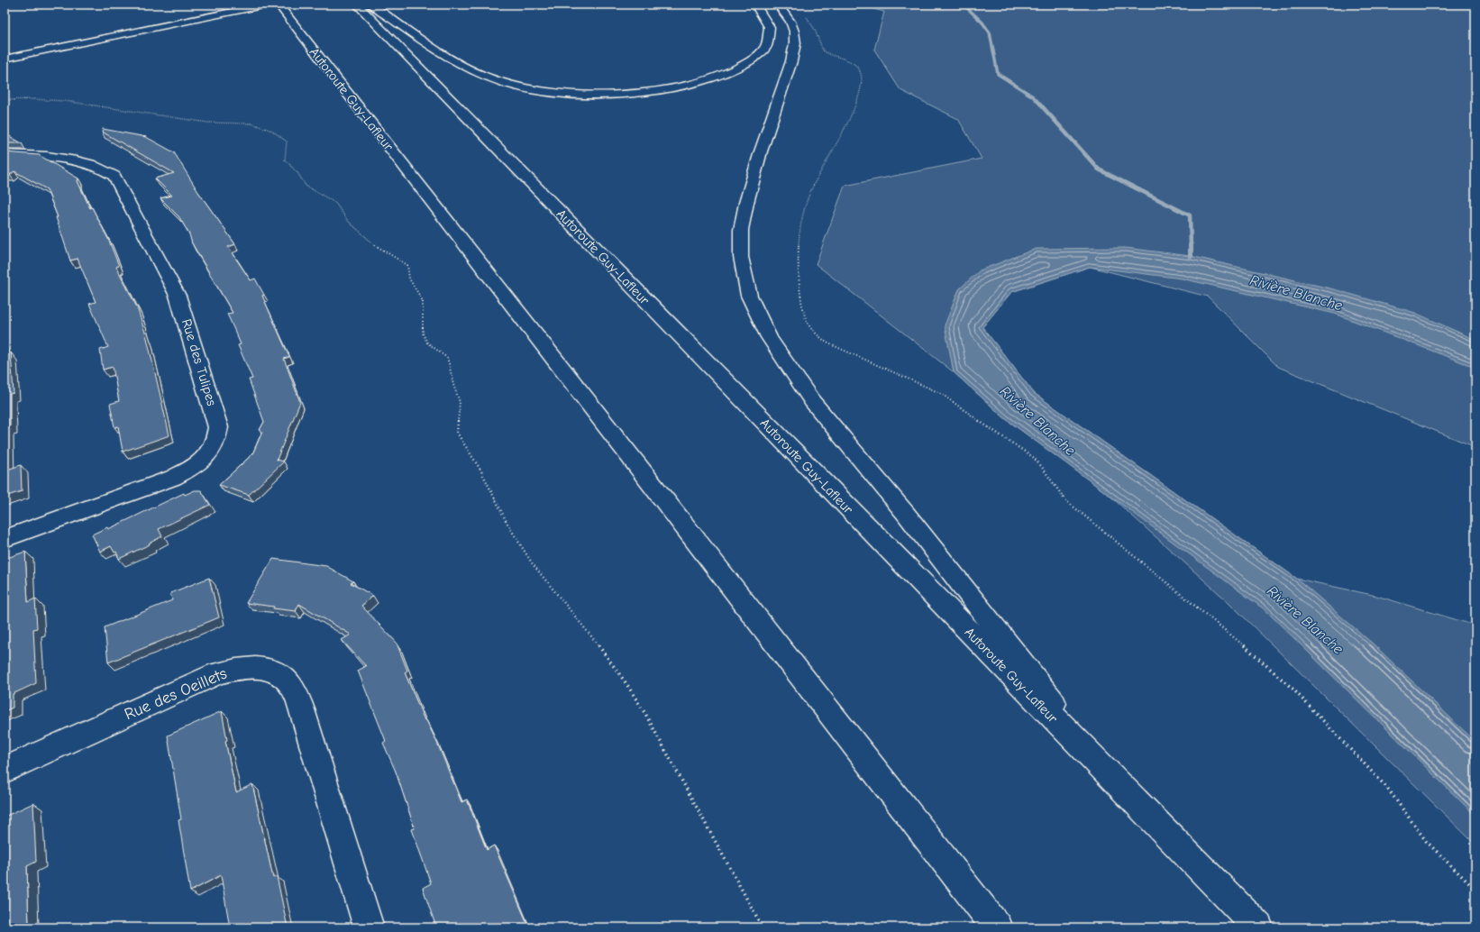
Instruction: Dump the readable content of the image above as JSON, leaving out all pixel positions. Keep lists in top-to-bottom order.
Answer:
{
  "streets": {
    "main road": ["Autoroute Guy-Lafleur", "Rue des Tulipes", "Rue des Oeillets"]
  },
  "water": ["Rivière Blanche"]
}
